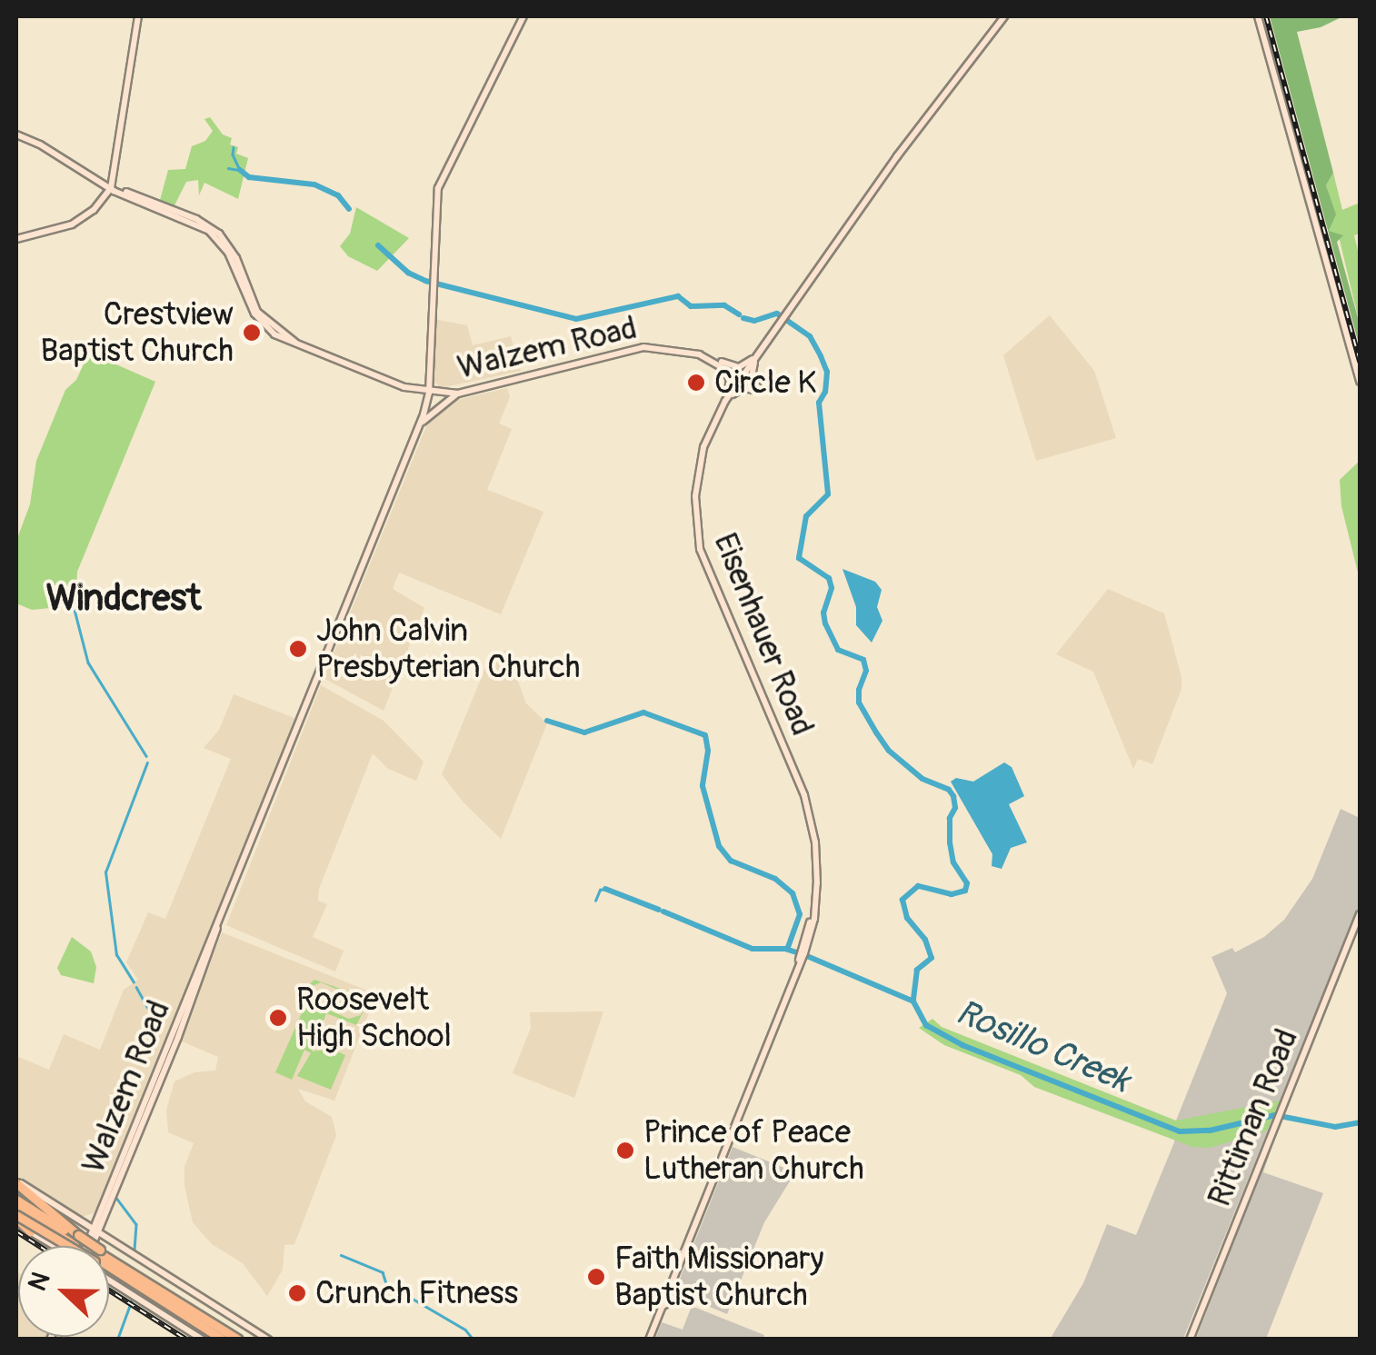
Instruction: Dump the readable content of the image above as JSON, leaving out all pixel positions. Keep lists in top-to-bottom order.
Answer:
{
  "streets": {
    "main road": ["Walzem Road", "Eisenhauer Road", "Rittiman Road"]
  },
  "crossings": [
    ["Walzem Road", "Eisenhauer Road"]
  ],
  "districts": ["Windcrest"],
  "water": ["Rosillo Creek"],
  "places": [
    "Crestview Baptist Church",
    "Circle K",
    "John Calvin Presbyterian Church",
    "Roosevelt High School",
    "Prince of Peace Lutheran Church",
    "Faith Missionary Baptist Church",
    "Crunch Fitness"
  ],
  "north": "left"
}
